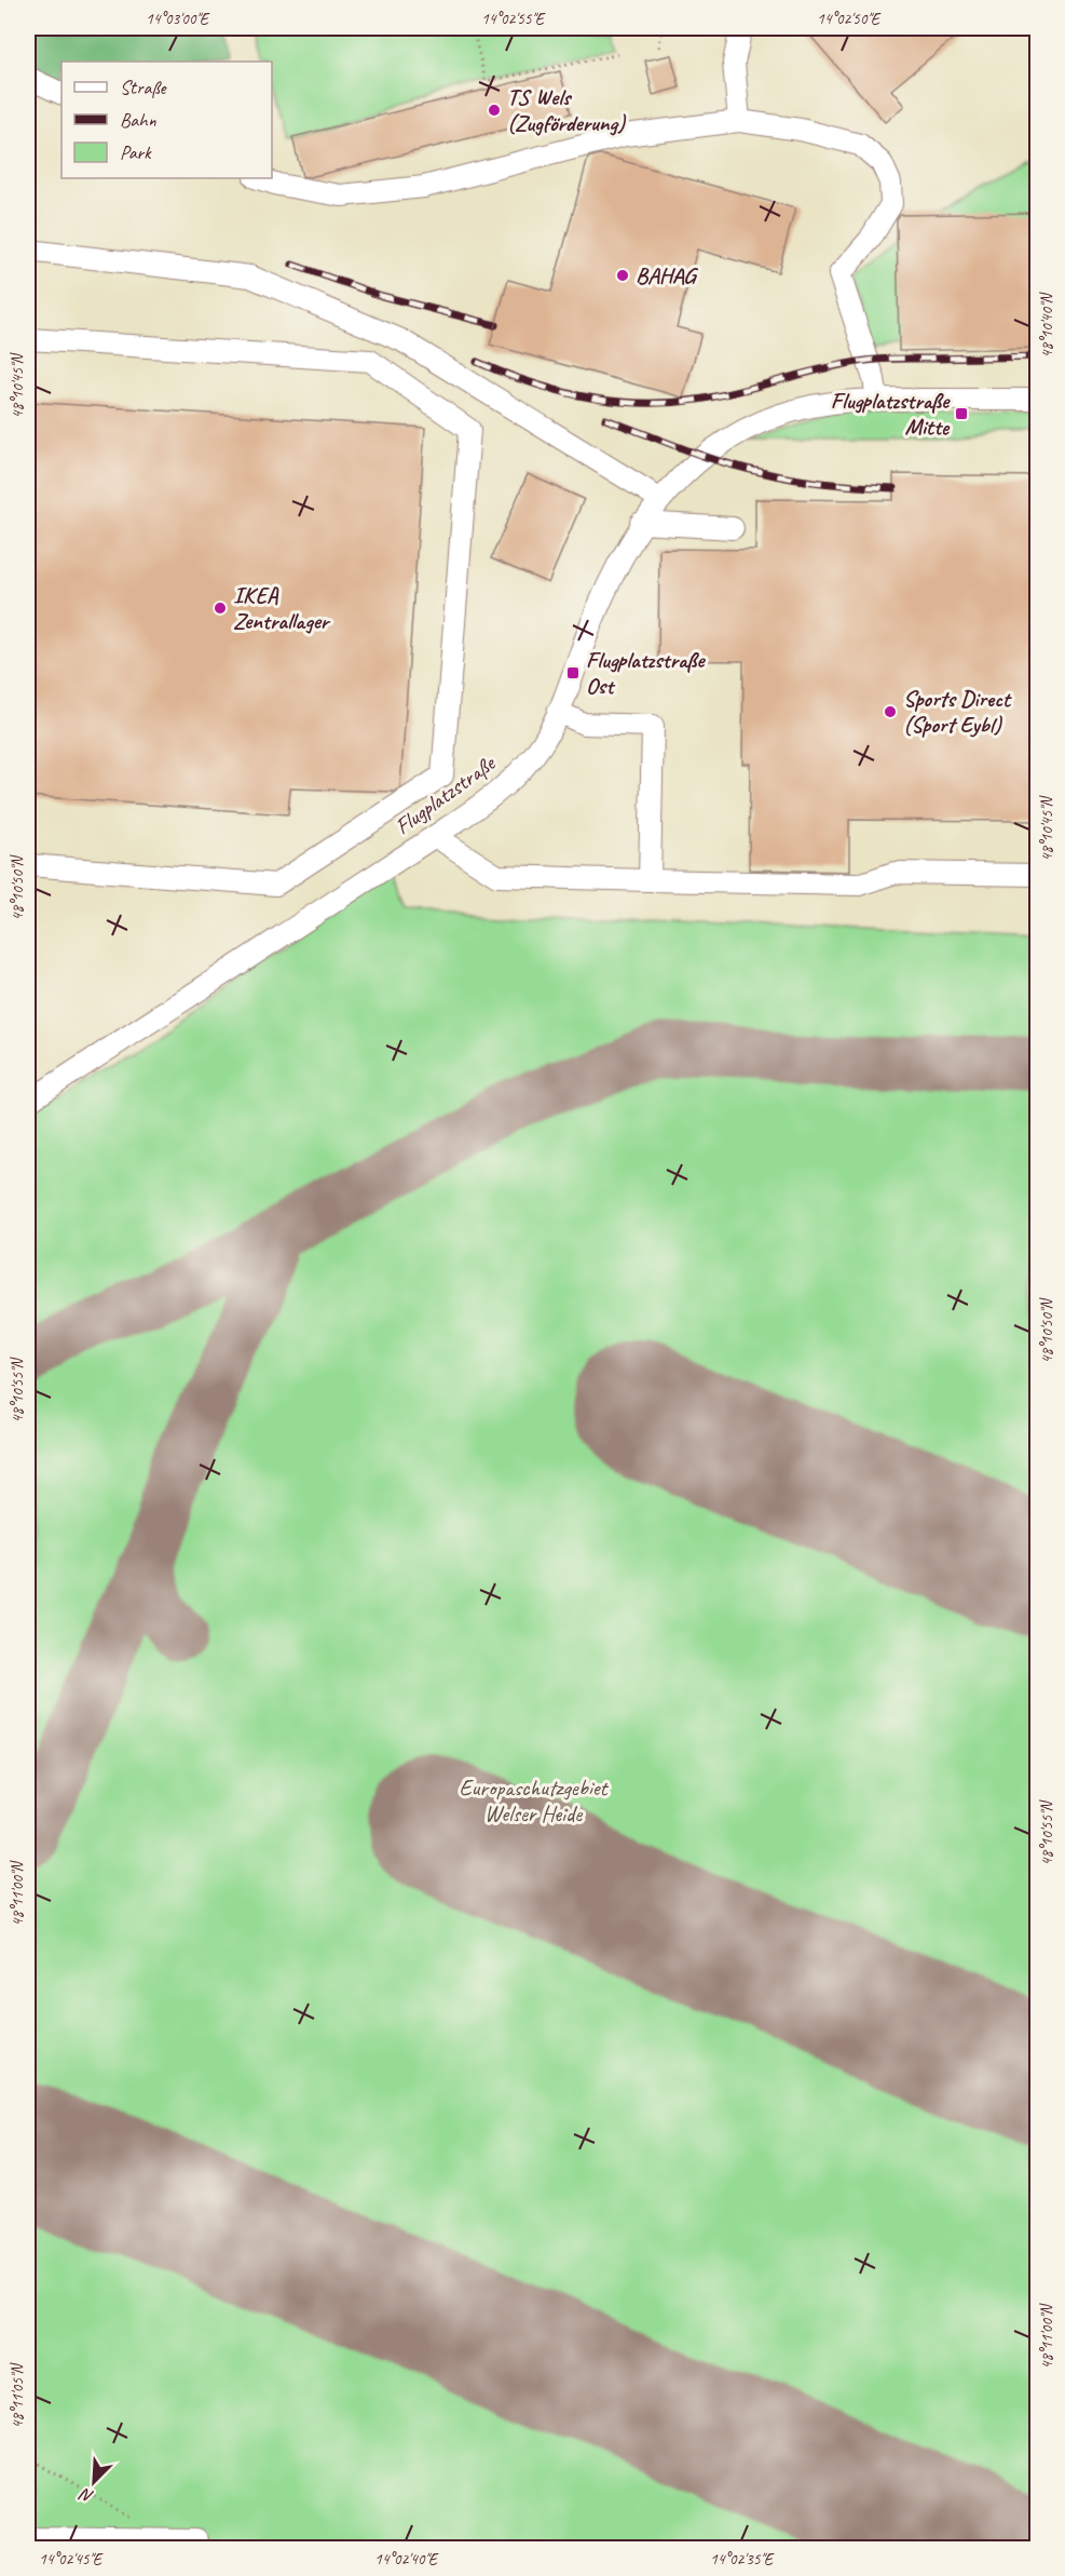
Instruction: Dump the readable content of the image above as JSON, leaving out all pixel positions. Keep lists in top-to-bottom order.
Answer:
{
  "streets": {
    "street": ["Flugplatzstraße"]
  },
  "parks": ["Europaschutzgebiet Welser Heide"],
  "places": {
    "other": [
      "TS Wels (Zugförderung)",
      "BAHAG",
      "IKEA Zentrallager",
      "Sports Direct (Sport Eybl)"
    ],
    "transit": ["Flugplatzstraße Mitte", "Flugplatzstraße Ost"]
  },
  "legend": ["Straße", "Bahn", "Park"],
  "north": "bottom left",
  "coordinates": [
    "14°03'00\"E",
    "14°02'55\"E",
    "14°02'50\"E",
    "48°10'40\"N",
    "48°10'45\"N",
    "48°10'50\"N",
    "48°10'55\"N",
    "48°11'00\"N",
    "48°11'05\"N",
    "14°02'45\"E",
    "14°02'40\"E",
    "14°02'35\"E"
  ]
}
